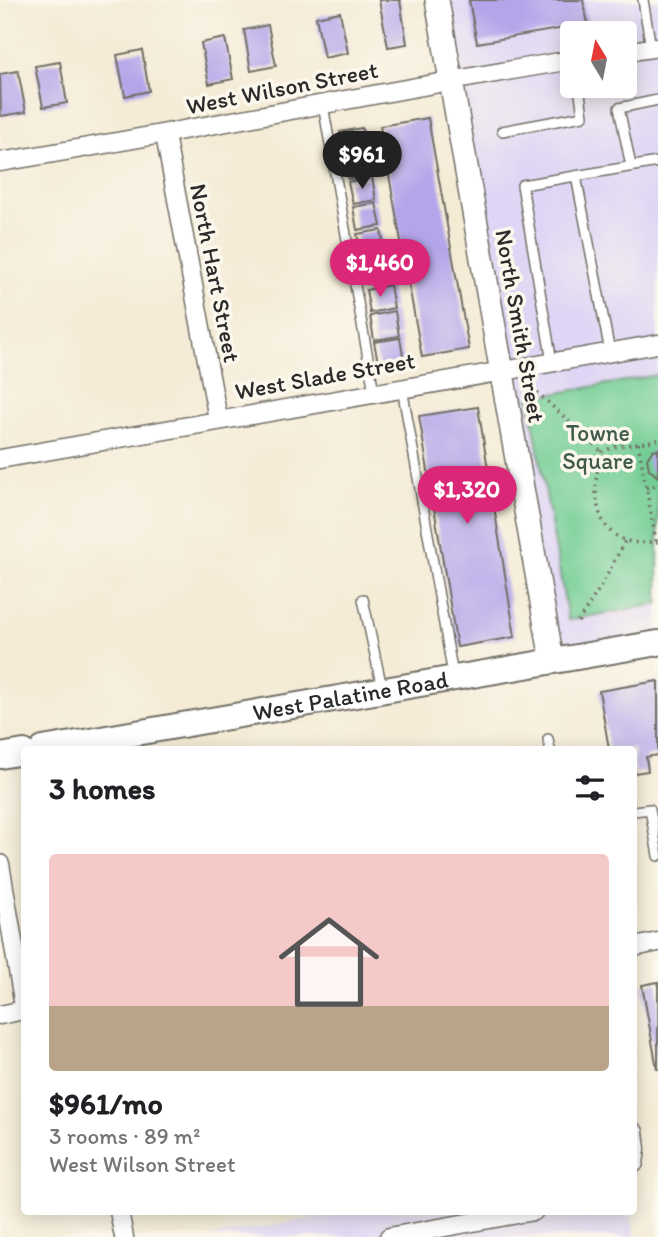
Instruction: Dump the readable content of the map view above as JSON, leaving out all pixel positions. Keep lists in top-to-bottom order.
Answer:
{
  "streets": {
    "main road": ["West Palatine Road"],
    "street": [
      "West Wilson Street",
      "North Hart Street",
      "North Smith Street",
      "West Slade Street"
    ]
  },
  "crossings": [
    ["West Wilson Street", "North Hart Street"],
    ["West Wilson Street", "North Smith Street"],
    ["North Hart Street", "West Slade Street"],
    ["North Smith Street", "West Slade Street"],
    ["North Smith Street", "West Palatine Road"]
  ],
  "parks": ["Towne Square"],
  "north": "top",
  "page": {
    "price": ["$961", "$1,460", "$1,320"],
    "heading": "3 homes",
    "list": [
      {
        "name": "$961/mo",
        "note": "3 rooms · 89 m² · West Wilson Street"
      }
    ]
  }
}
